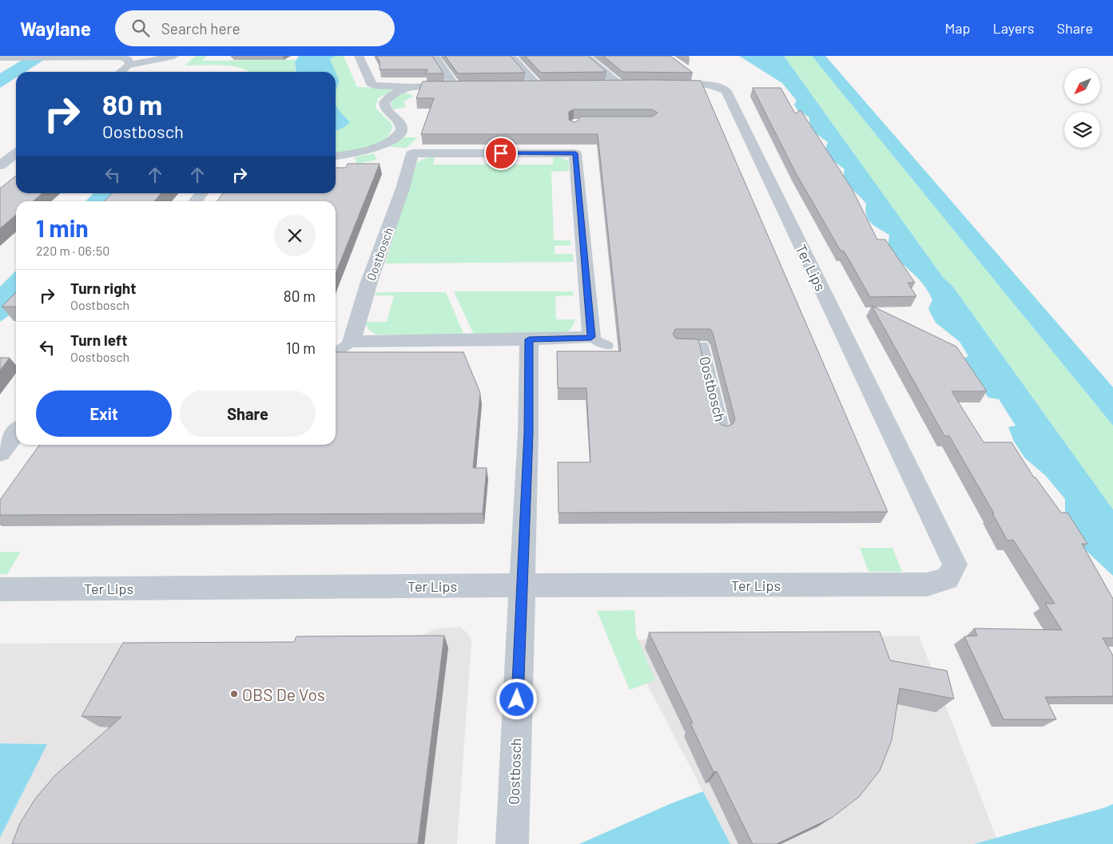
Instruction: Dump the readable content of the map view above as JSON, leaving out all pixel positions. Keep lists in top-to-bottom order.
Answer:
{
  "streets": {
    "street": ["Oostbosch", "Ter Lips"]
  },
  "crossings": [
    ["Oostbosch", "Ter Lips"]
  ],
  "places": ["OBS De Vos"],
  "north": "bottom left",
  "page": {
    "header": "Waylane",
    "search": "Search here",
    "nav": ["Map", "Layers", "Share"],
    "turn": ["80 m", "Oostbosch"],
    "heading": ["1 min", "220 m · 06:50"],
    "list": [
      {
        "name": "Turn right",
        "note": "Oostbosch",
        "value": "80 m"
      },
      {
        "name": "Turn left",
        "note": "Oostbosch",
        "value": "10 m"
      }
    ],
    "buttons": ["Exit", "Share"]
  }
}
